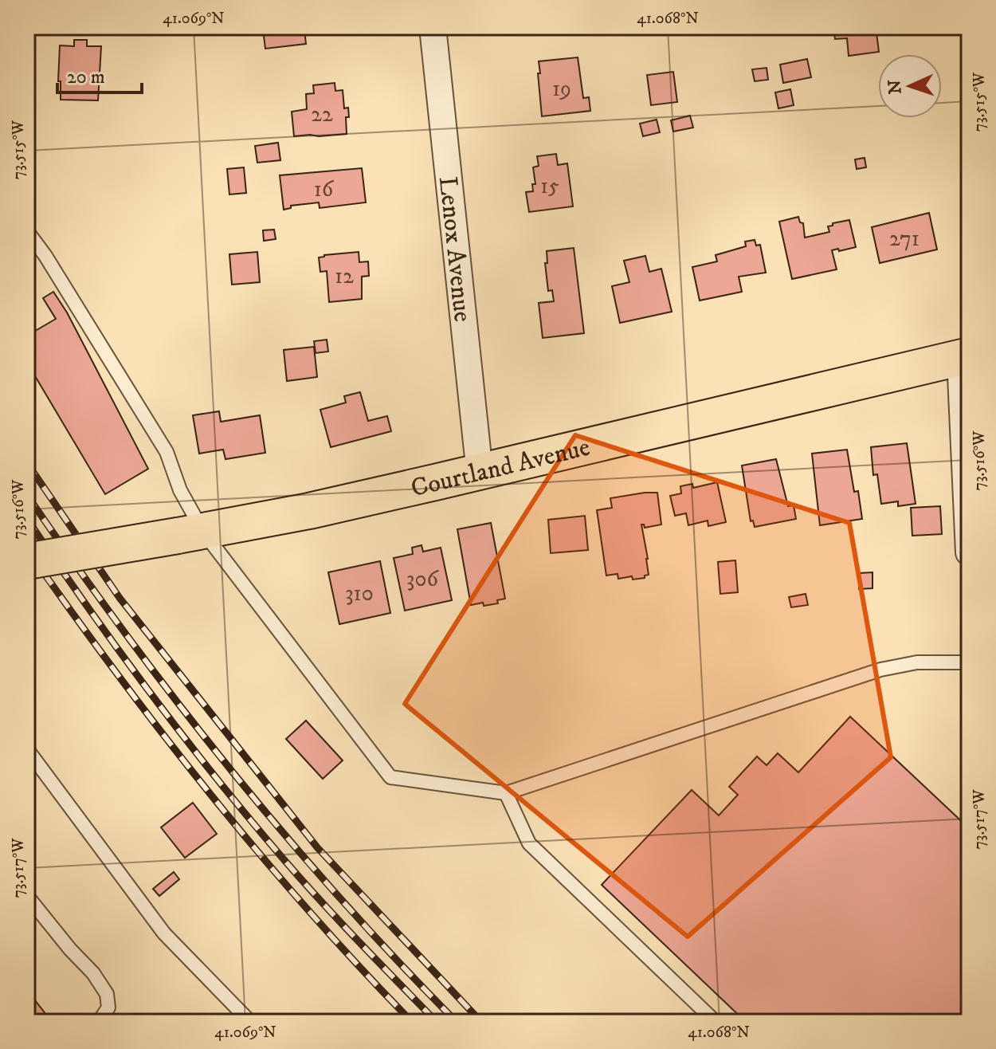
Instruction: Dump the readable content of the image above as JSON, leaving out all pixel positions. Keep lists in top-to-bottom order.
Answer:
{
  "streets": {
    "main road": ["Courtland Avenue"],
    "street": ["Lenox Avenue"]
  },
  "crossings": [
    ["Lenox Avenue", "Courtland Avenue"]
  ],
  "house_numbers": [
    "19",
    "22",
    "15",
    "16",
    "271",
    "12",
    "306",
    "310"
  ],
  "scale_bar": "20 m",
  "north": "left",
  "coordinates": [
    "41.069°N",
    "41.068°N",
    "73.515°W",
    "73.516°W",
    "73.517°W"
  ]
}
